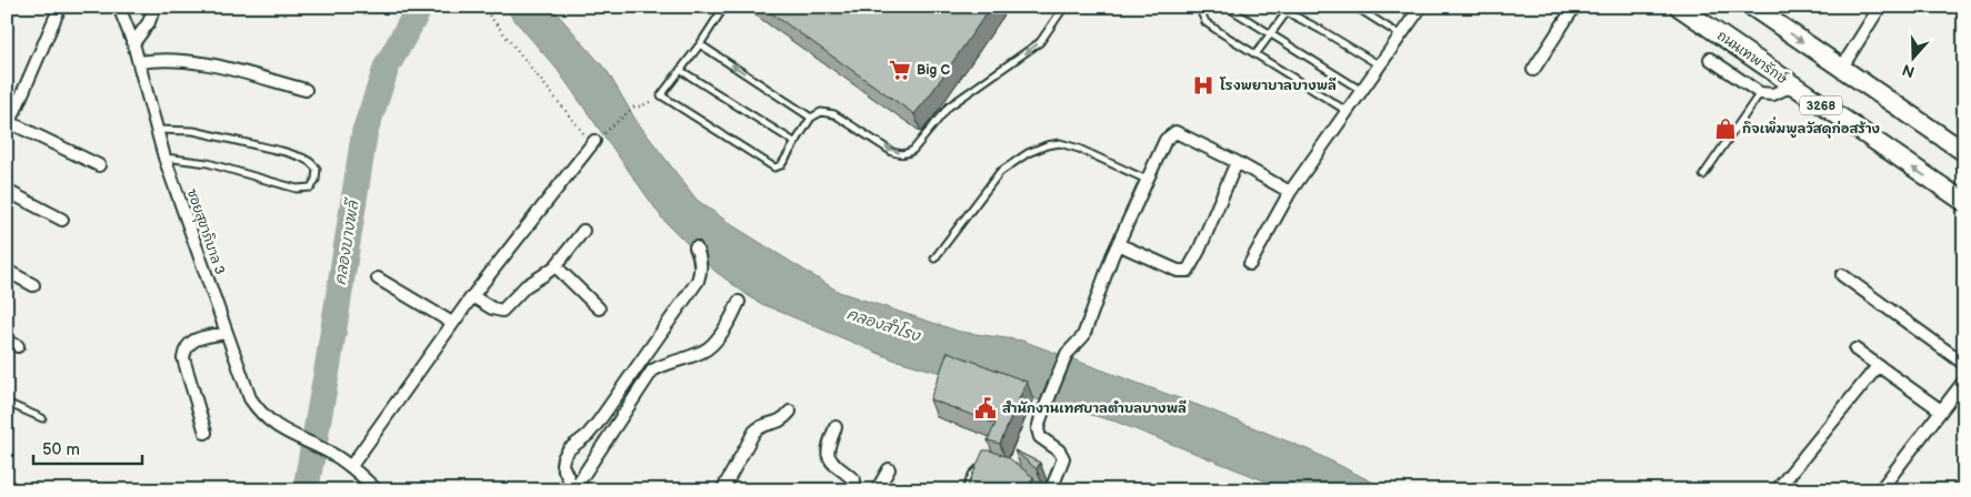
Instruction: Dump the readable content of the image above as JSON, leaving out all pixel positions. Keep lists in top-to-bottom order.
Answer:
{
  "streets": {
    "main road": ["ถนนเทพารักษ์", "3268"],
    "street": ["ซอยสุขาภิบาล 3"]
  },
  "water": ["คลองบางพลี", "คลองสำโรง"],
  "places": {
    "supermarket": ["Big C"],
    "hospital": ["โรงพยาบาลบางพลี"],
    "shop": ["กิจเพิ่มพูลวัสดุก่อสร้าง"],
    "public building": ["สำนักงานเทศบาลตำบลบางพลี"]
  },
  "scale_bar": "50 m",
  "north": "bottom"
}
